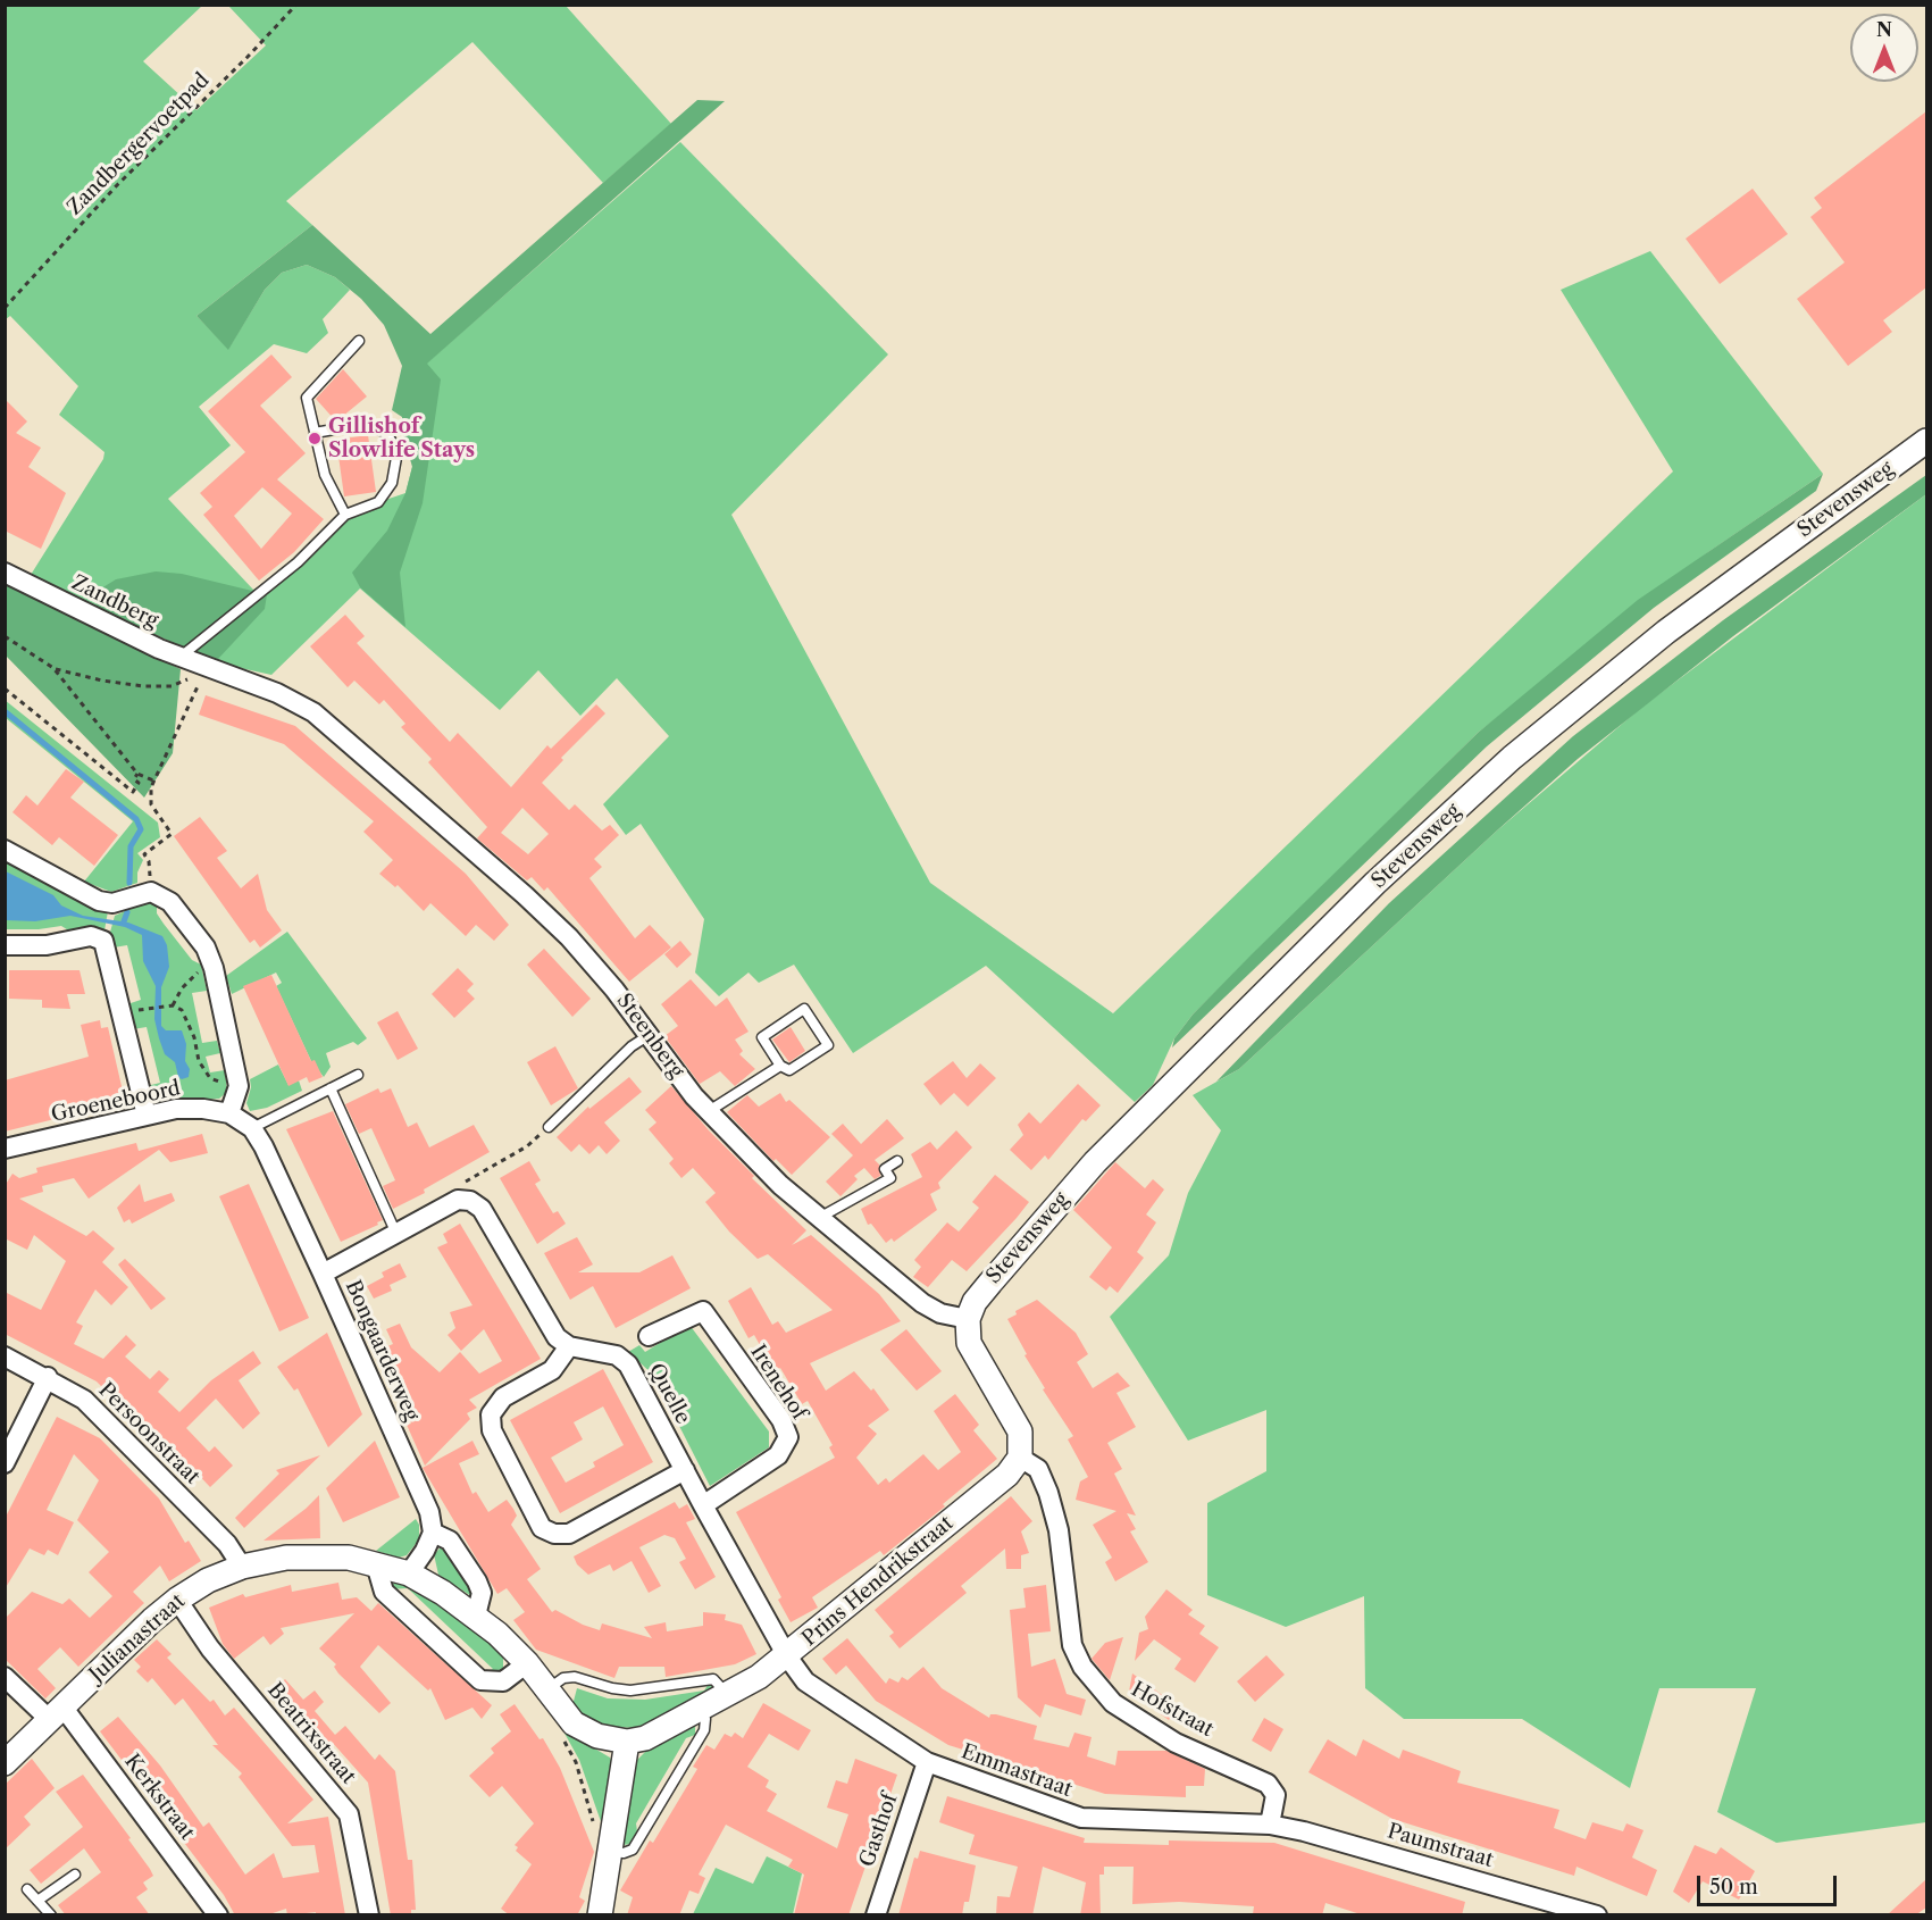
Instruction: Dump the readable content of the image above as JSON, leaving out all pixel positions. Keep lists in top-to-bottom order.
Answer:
{
  "streets": {
    "street": [
      "Stevensweg",
      "Zandberg",
      "Steenberg",
      "Groeneboord",
      "Bongaarderweg",
      "Irenehof",
      "Quelle",
      "Persoonstraat",
      "Prins Hendrikstraat",
      "Julianastraat",
      "Hofstraat",
      "Beatrixstraat",
      "Emmastraat",
      "Kerkstraat",
      "Gasthof",
      "Paumstraat"
    ],
    "path": ["Zandbergervoetpad"]
  },
  "crossings": [
    ["Stevensweg", "Steenberg"],
    ["Zandberg", "Steenberg"],
    ["Groeneboord", "Bongaarderweg"],
    ["Irenehof", "Quelle"],
    ["Quelle", "Prins Hendrikstraat"],
    ["Quelle", "Emmastraat"],
    ["Persoonstraat", "Julianastraat"],
    ["Prins Hendrikstraat", "Julianastraat"],
    ["Prins Hendrikstraat", "Hofstraat"],
    ["Prins Hendrikstraat", "Emmastraat"],
    ["Julianastraat", "Beatrixstraat"],
    ["Julianastraat", "Kerkstraat"],
    ["Hofstraat", "Emmastraat"],
    ["Hofstraat", "Paumstraat"],
    ["Emmastraat", "Gasthof"],
    ["Emmastraat", "Paumstraat"]
  ],
  "places": ["Gillishof Slowlife Stays"],
  "scale_bar": "50 m",
  "north": "top"
}
